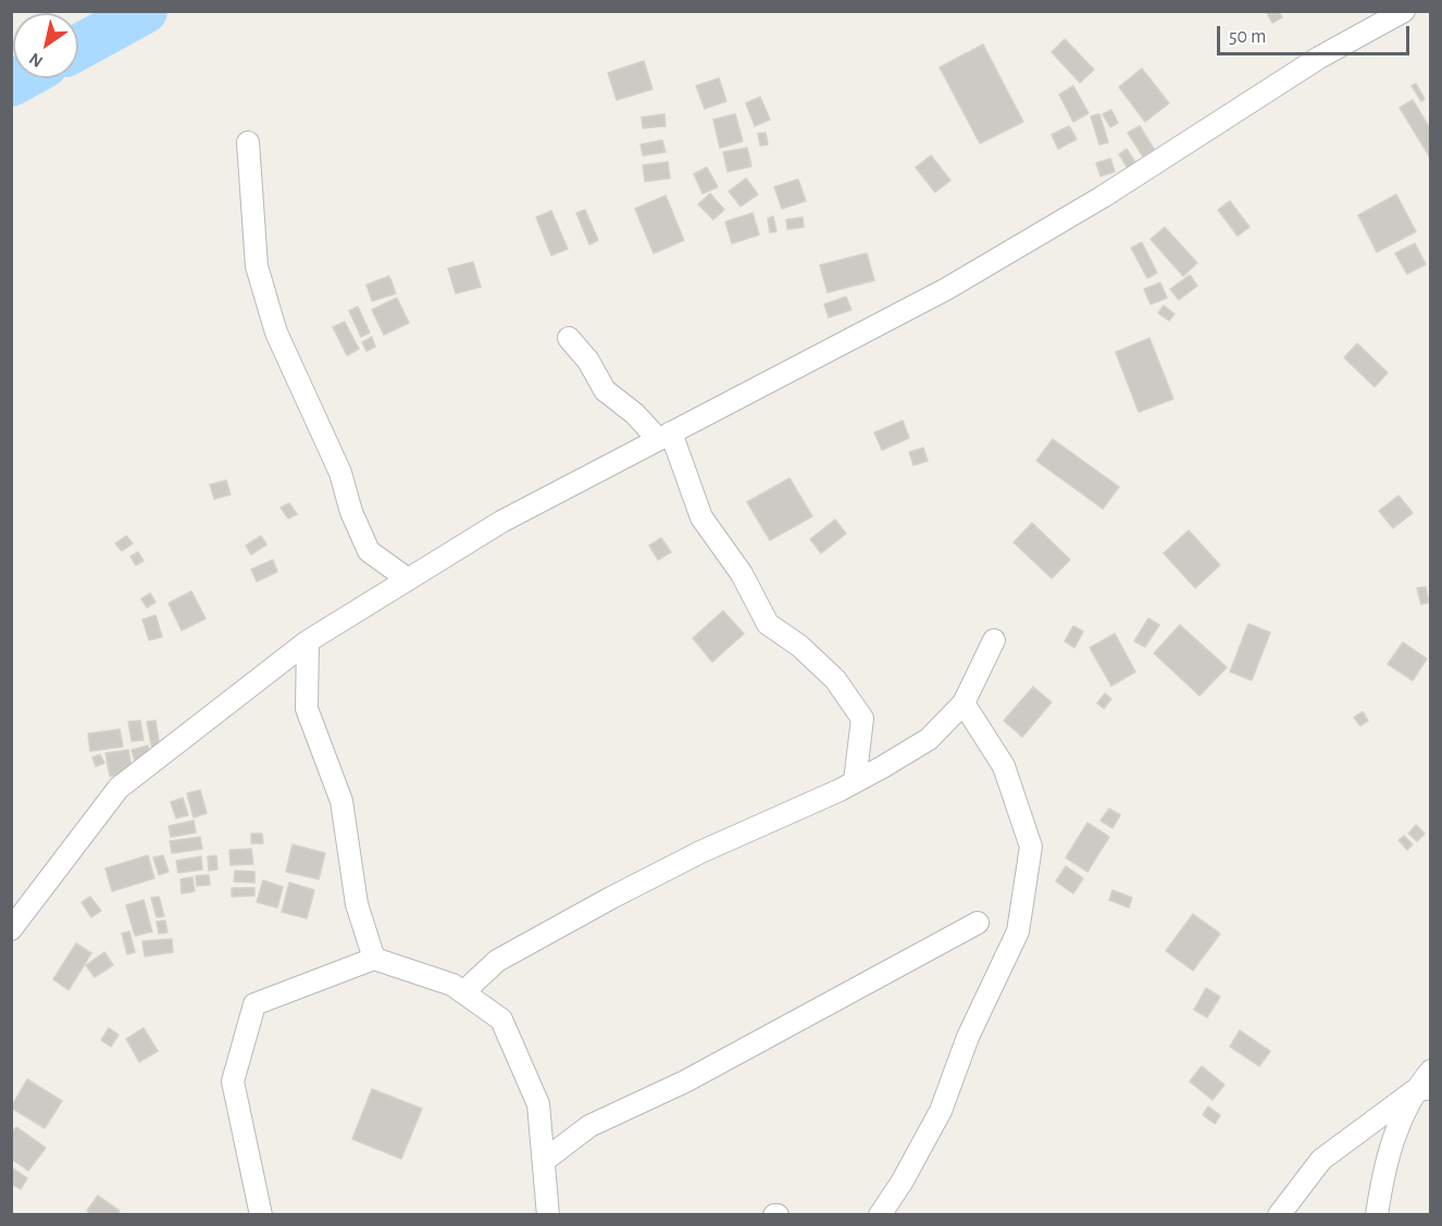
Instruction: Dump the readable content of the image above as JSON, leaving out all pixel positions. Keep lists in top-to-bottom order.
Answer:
{
  "scale_bar": "50 m",
  "north": "bottom left"
}
